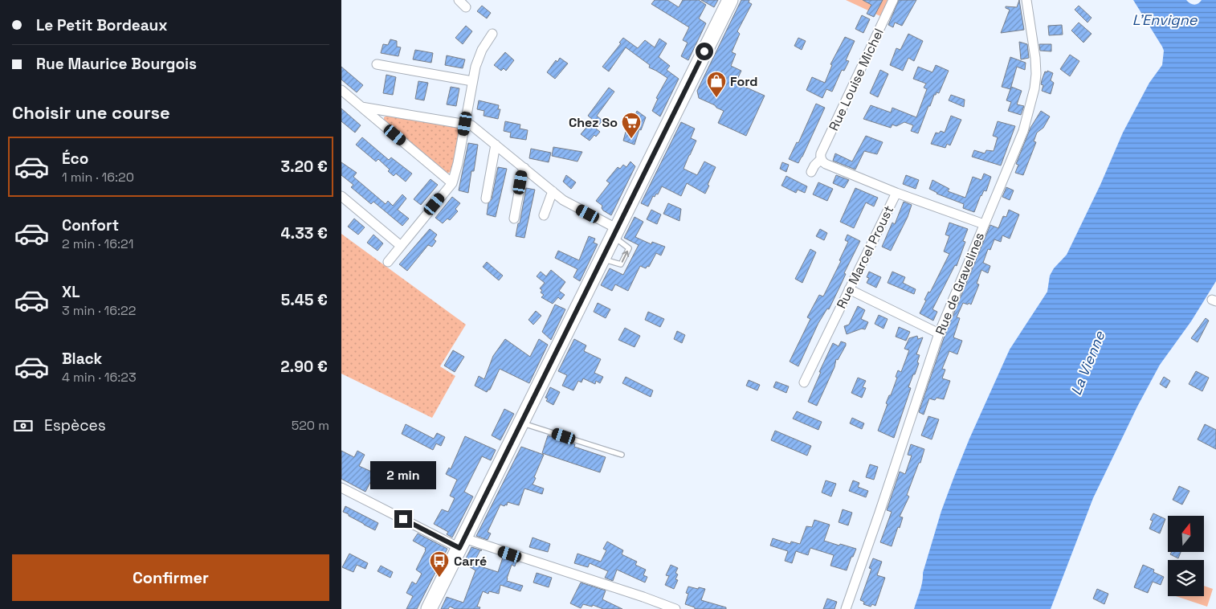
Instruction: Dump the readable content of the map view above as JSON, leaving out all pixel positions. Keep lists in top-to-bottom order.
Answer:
{
  "streets": {
    "street": ["Rue Louise Michel", "Rue Marcel Proust", "Rue de Gravelines"]
  },
  "crossings": [
    ["Rue Marcel Proust", "Rue de Gravelines"]
  ],
  "water": ["L'Envigne", "La Vienne"],
  "places": {
    "shop": ["Ford"],
    "supermarket": ["Chez So"],
    "bus stop": ["Carré"]
  },
  "north": "top",
  "page": {
    "banner": ["Le Petit Bordeaux", "Rue Maurice Bourgois"],
    "heading": "Choisir une course",
    "list": [
      {
        "name": "Éco",
        "note": "1 min · 16:20",
        "value": "3.20 €"
      },
      {
        "name": "Confort",
        "note": "2 min · 16:21",
        "value": "4.33 €"
      },
      {
        "name": "XL",
        "note": "3 min · 16:22",
        "value": "5.45 €"
      },
      {
        "name": "Black",
        "note": "4 min · 16:23",
        "value": "2.90 €"
      }
    ],
    "pay": ["Espèces", "520 m"],
    "bubble": "2 min",
    "buttons": "Confirmer"
  }
}
